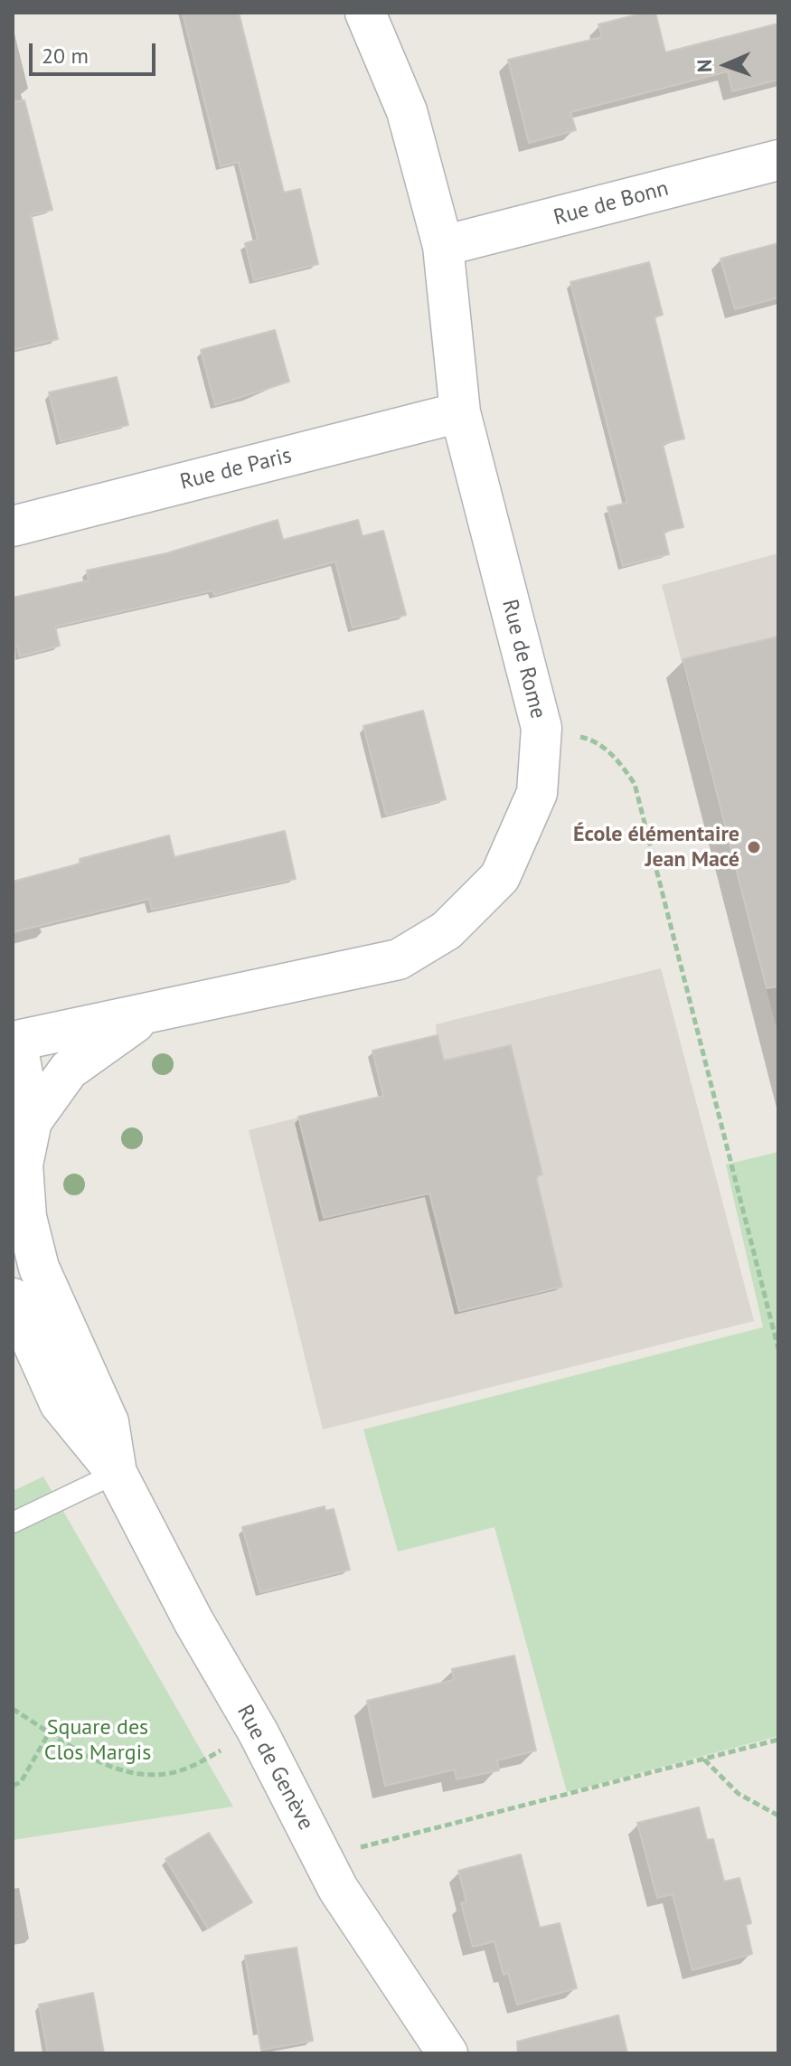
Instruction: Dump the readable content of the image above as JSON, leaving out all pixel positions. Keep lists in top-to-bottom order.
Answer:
{
  "streets": {
    "street": [
      "Rue de Bonn",
      "Rue de Paris",
      "Rue de Rome",
      "Rue de Genève"
    ]
  },
  "crossings": [
    ["Rue de Bonn", "Rue de Rome"],
    ["Rue de Paris", "Rue de Rome"],
    ["Rue de Rome", "Rue de Genève"]
  ],
  "parks": ["Square des Clos Margis"],
  "places": ["École élémentaire Jean Macé"],
  "scale_bar": "20 m",
  "north": "left"
}
